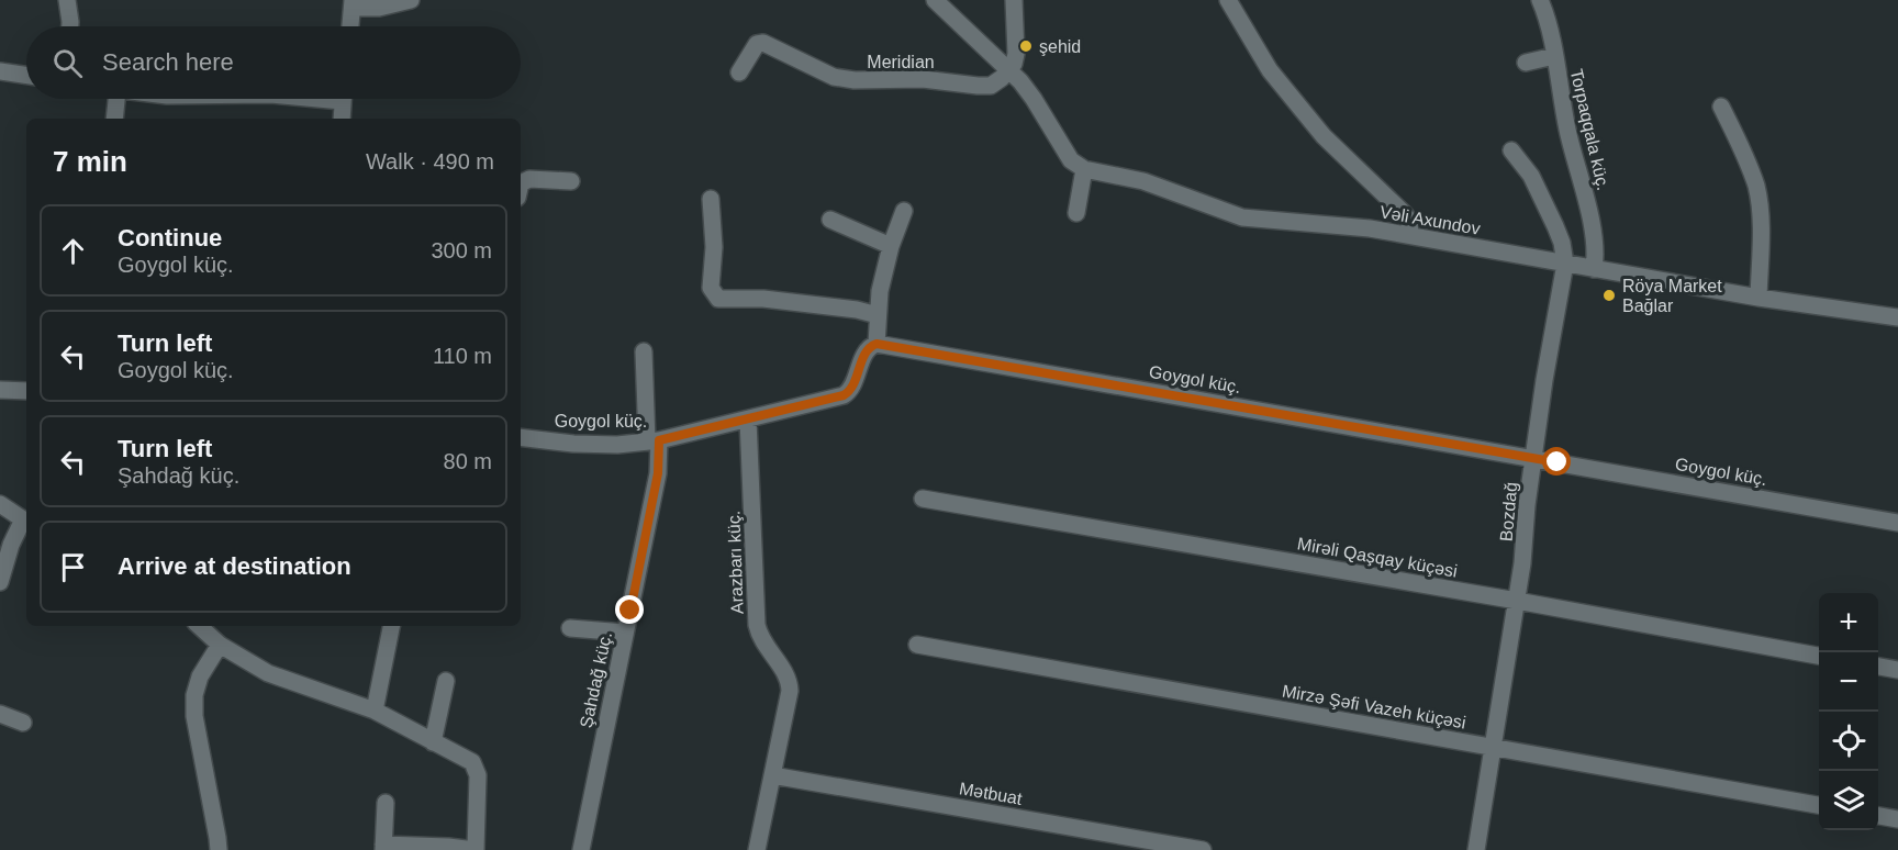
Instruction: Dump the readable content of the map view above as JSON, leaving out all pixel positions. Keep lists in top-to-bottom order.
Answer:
{
  "streets": {
    "street": [
      "Meridian",
      "Torpaqqala küç.",
      "Vəli Axundov",
      "Goygol küç.",
      "Bozdağ",
      "Mirəli Qaşqay küçəsi",
      "Arazbarı küç.",
      "Şahdağ küç.",
      "Mirzə Şəfi Vazeh küçəsi",
      "Mətbuat"
    ]
  },
  "crossings": [
    ["Torpaqqala küç.", "Vəli Axundov"],
    ["Vəli Axundov", "Bozdağ"],
    ["Goygol küç.", "Bozdağ"],
    ["Goygol küç.", "Arazbarı küç."],
    ["Goygol küç.", "Şahdağ küç."],
    ["Bozdağ", "Mirəli Qaşqay küçəsi"],
    ["Bozdağ", "Mirzə Şəfi Vazeh küçəsi"],
    ["Arazbarı küç.", "Mətbuat"]
  ],
  "places": ["şehid", "Röya Market Bağlar"],
  "page": {
    "search": "Search here",
    "heading": ["7 min", "Walk · 490 m"],
    "list": [
      ["Continue", "Goygol küç.", "300 m"],
      ["Turn left", "Goygol küç.", "110 m"],
      ["Turn left", "Şahdağ küç.", "80 m"],
      "Arrive at destination"
    ],
    "map_buttons": ["+", "−"]
  }
}
